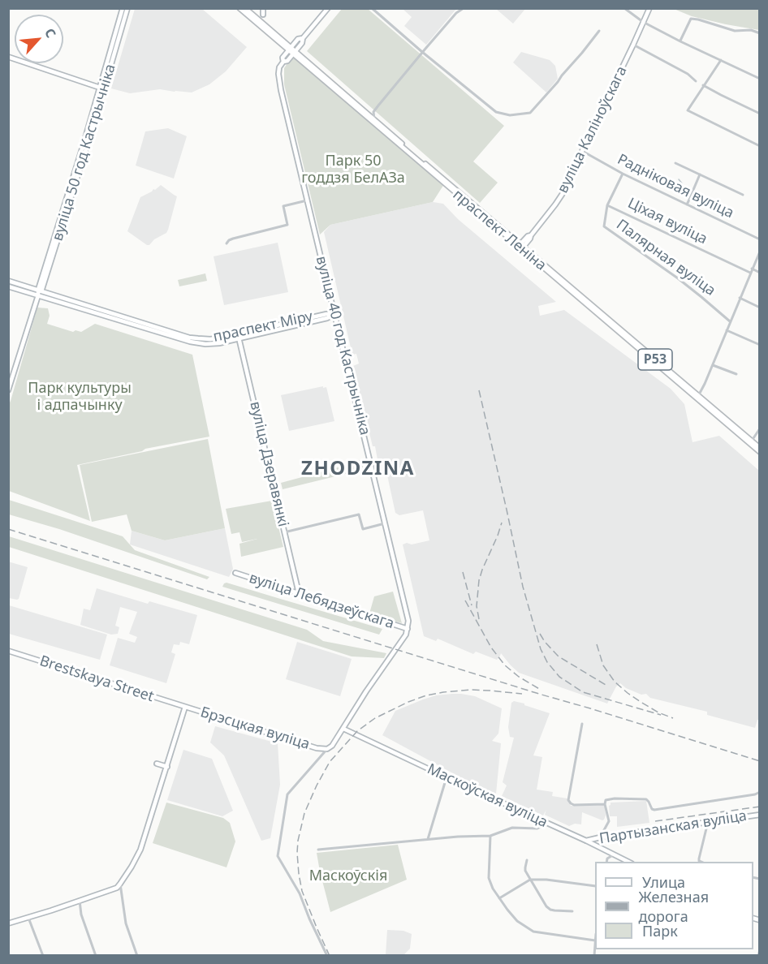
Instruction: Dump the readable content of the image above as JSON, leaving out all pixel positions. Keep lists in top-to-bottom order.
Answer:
{
  "streets": {
    "main road": [
      "вуліца Каліноўскага",
      "вуліца 50 год Кастрычніка",
      "праспект Леніна",
      "праспект Міру",
      "вуліца 40 год Кастрычніка",
      "Р53",
      "вуліца Дзеравянкі",
      "вуліца Лебядзеўскага",
      "Brestskaya Street",
      "Брэсцкая вуліца",
      "Маскоўская вуліца",
      "Партызанская вуліца"
    ],
    "street": ["Радніковая вуліца", "Ціхая вуліца", "Палярная вуліца"]
  },
  "crossings": [
    ["вуліца Каліноўскага", "Радніковая вуліца"],
    ["вуліца Каліноўскага", "праспект Леніна"],
    ["вуліца 50 год Кастрычніка", "праспект Міру"],
    ["Радніковая вуліца", "Ціхая вуліца"],
    ["Ціхая вуліца", "Палярная вуліца"],
    ["праспект Леніна", "вуліца 40 год Кастрычніка"],
    ["праспект Міру", "вуліца 40 год Кастрычніка"],
    ["праспект Міру", "вуліца Дзеравянкі"],
    ["вуліца 40 год Кастрычніка", "вуліца Лебядзеўскага"],
    ["вуліца Дзеравянкі", "вуліца Лебядзеўскага"],
    ["Brestskaya Street", "Брэсцкая вуліца"],
    ["Брэсцкая вуліца", "Маскоўская вуліца"],
    ["Маскоўская вуліца", "Партызанская вуліца"]
  ],
  "districts": ["ZHODZINA"],
  "parks": ["Парк 50 годдзя БелАЗа", "Парк культуры і адпачынку", "Маскоўскія"],
  "legend": ["Улица", "Железная дорога", "Парк"],
  "north": "top right"
}
